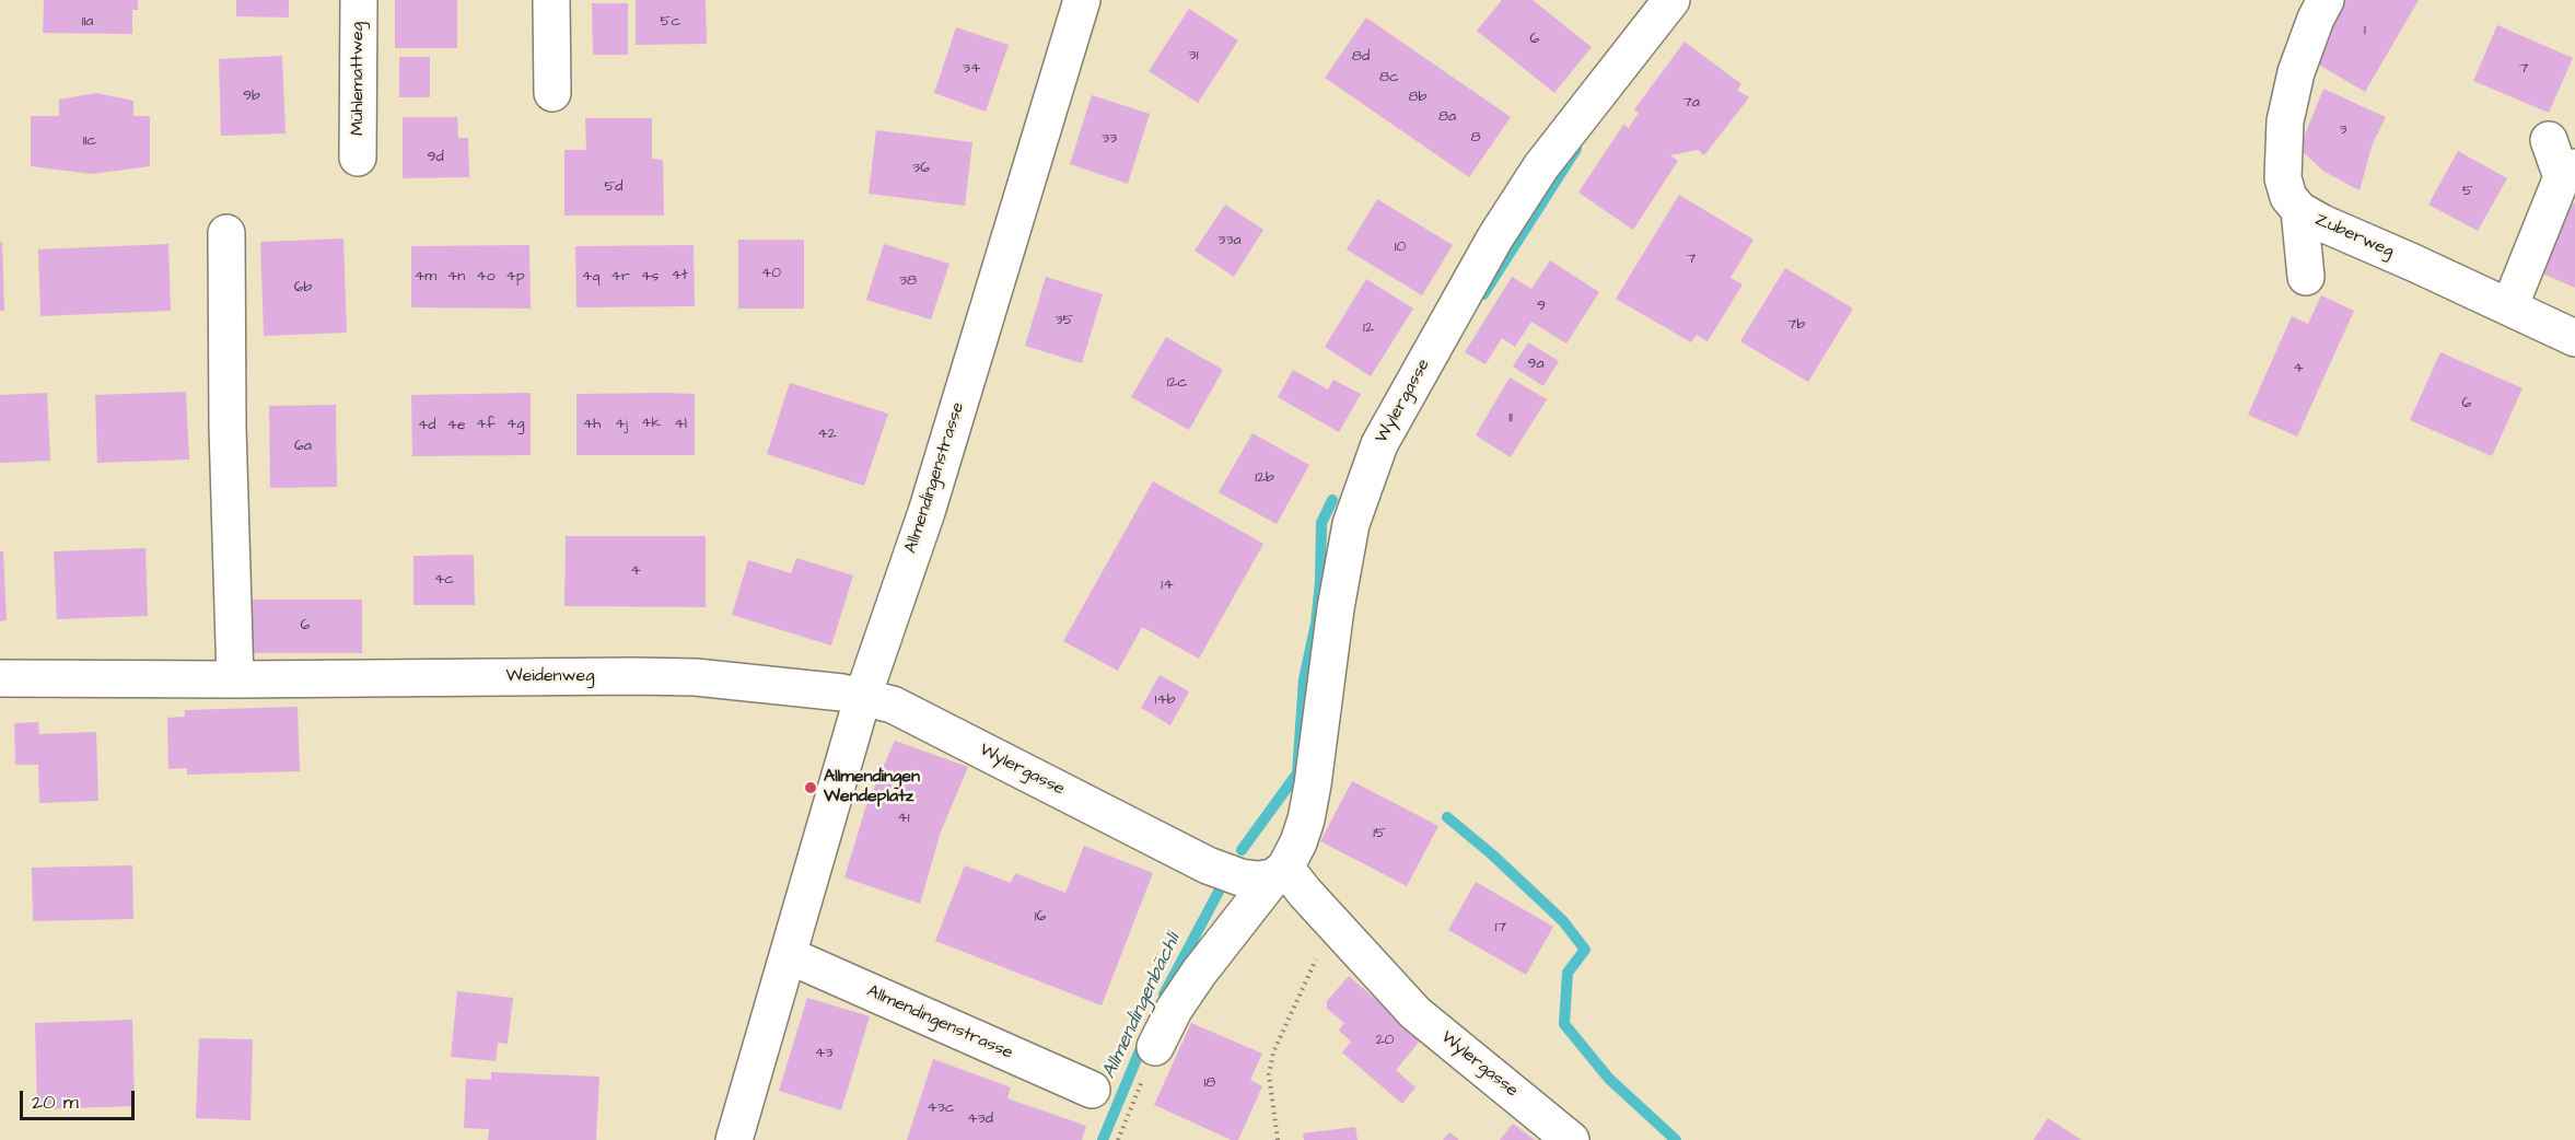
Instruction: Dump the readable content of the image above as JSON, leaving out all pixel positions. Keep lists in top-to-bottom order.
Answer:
{
  "streets": {
    "street": [
      "Mühlemattweg",
      "Zuberweg",
      "Wylergasse",
      "Allmendingenstrasse",
      "Weidenweg"
    ]
  },
  "crossings": [
    ["Wylergasse", "Allmendingenstrasse"],
    ["Wylergasse", "Weidenweg"],
    ["Allmendingenstrasse", "Weidenweg"]
  ],
  "water": ["Allmendingenbächli"],
  "places": ["Allmendingen Wendeplatz"],
  "house_numbers": [
    "11a",
    "5c",
    "1",
    "6",
    "31",
    "8d",
    "34",
    "7",
    "8c",
    "9b",
    "8b",
    "7a",
    "8a",
    "3",
    "8",
    "33",
    "11c",
    "9d",
    "36",
    "5d",
    "5",
    "33a",
    "10",
    "7",
    "40",
    "4t",
    "4m",
    "4n",
    "4o",
    "4p",
    "4q",
    "4r",
    "4s",
    "38",
    "6b",
    "9",
    "35",
    "7b",
    "12",
    "9a",
    "4",
    "12c",
    "6",
    "11",
    "4k",
    "4f",
    "4g",
    "4h",
    "4j",
    "4l",
    "4d",
    "4e",
    "42",
    "6a",
    "12b",
    "4",
    "4c",
    "14",
    "6",
    "14b",
    "41",
    "15",
    "16",
    "17",
    "20",
    "43",
    "18",
    "43c",
    "43d"
  ],
  "scale_bar": "20 m"
}
